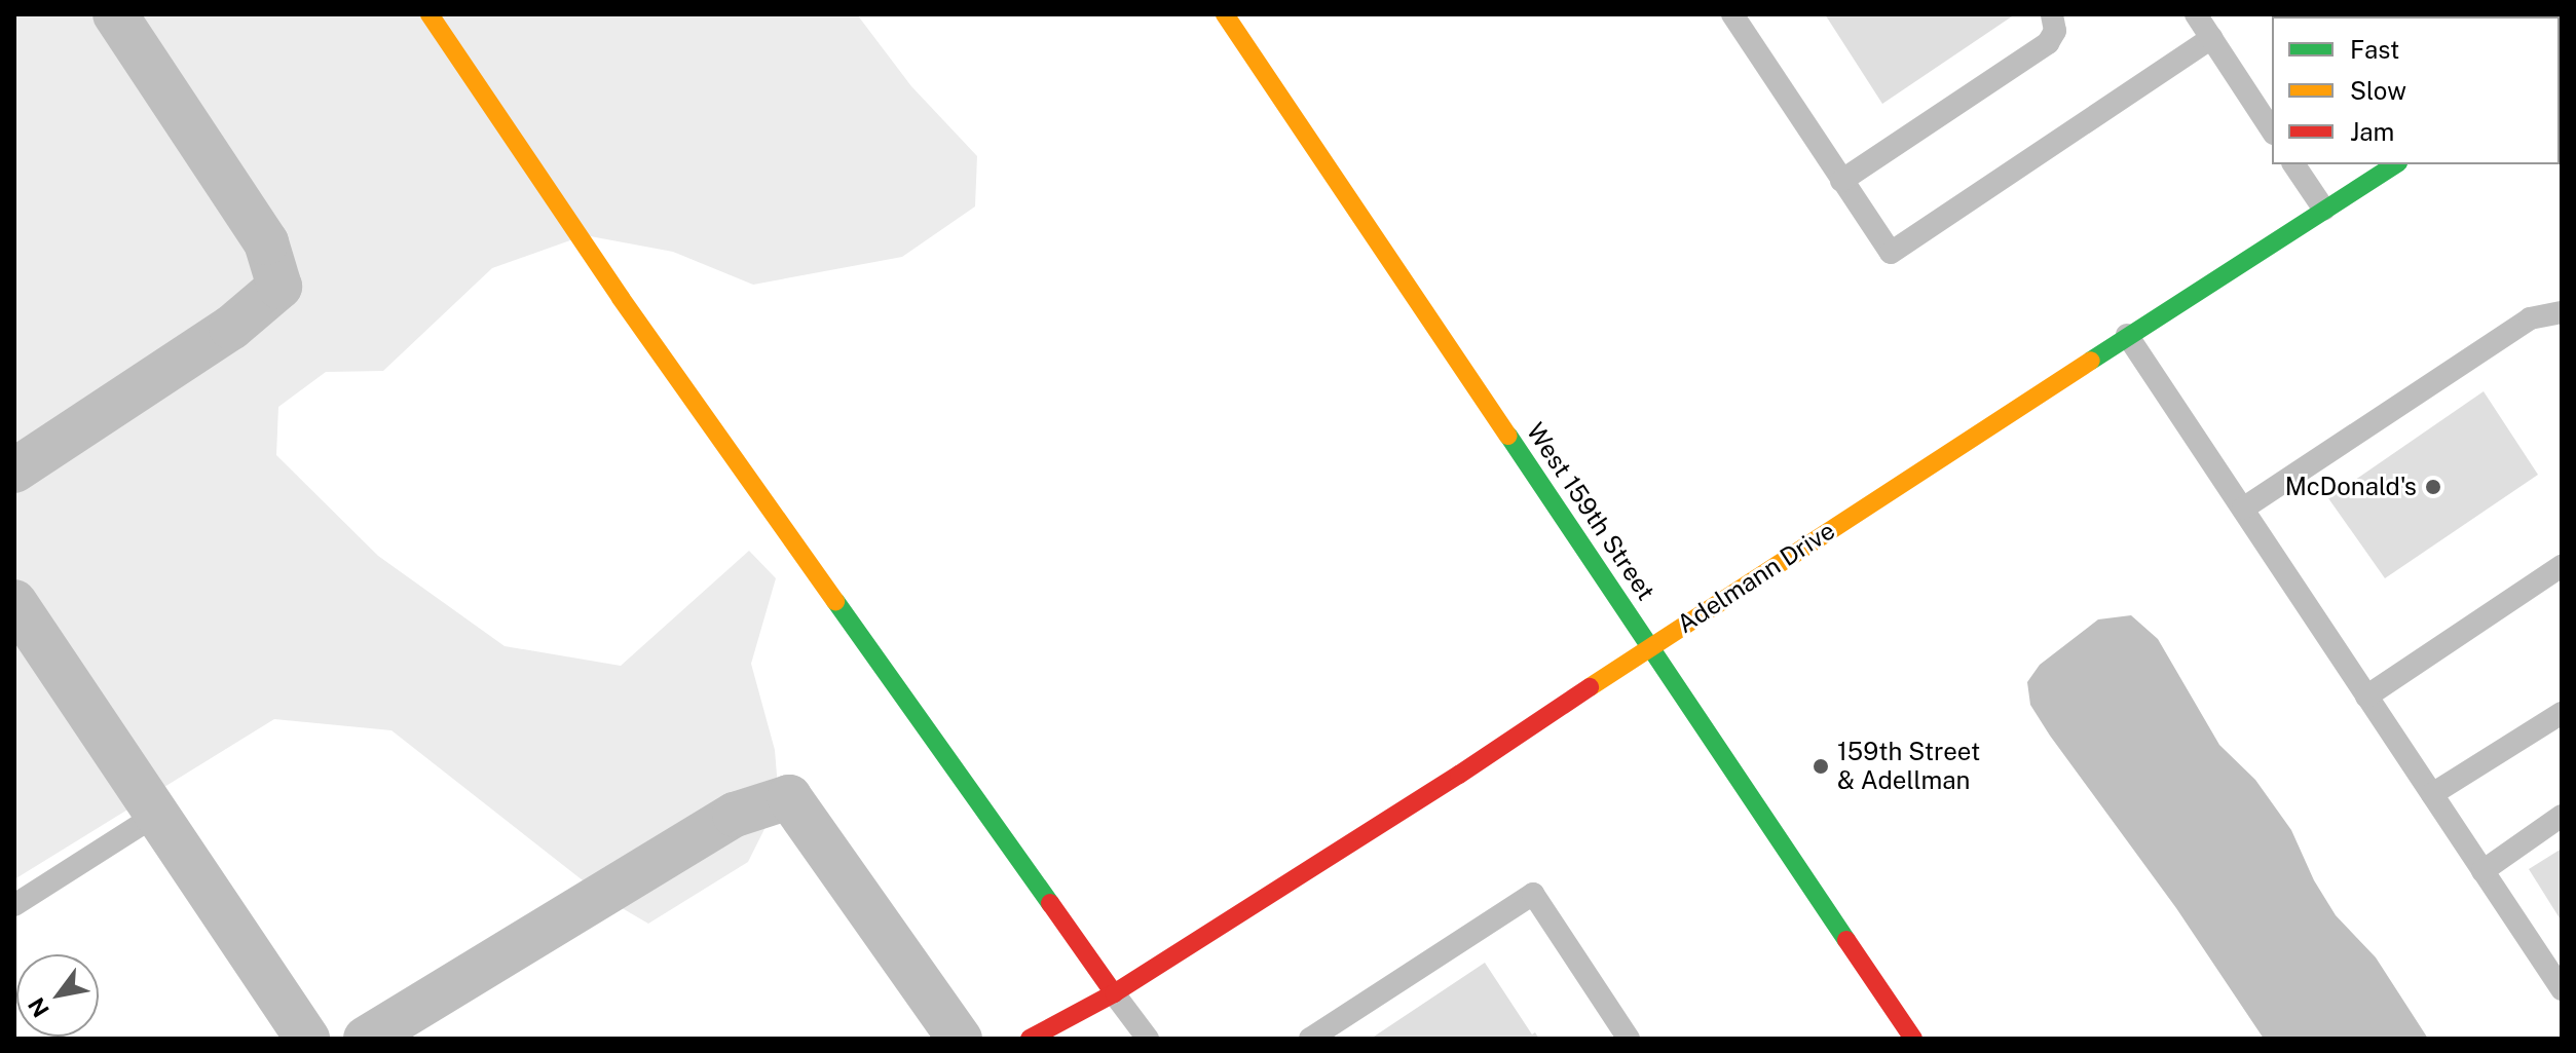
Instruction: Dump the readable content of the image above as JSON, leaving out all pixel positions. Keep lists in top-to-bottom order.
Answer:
{
  "streets": {
    "street": ["West 159th Street", "Adelmann Drive"]
  },
  "crossings": [
    ["West 159th Street", "Adelmann Drive"]
  ],
  "places": ["McDonald's", "159th Street & Adellman"],
  "legend": ["Fast", "Slow", "Jam"],
  "north": "bottom left"
}
